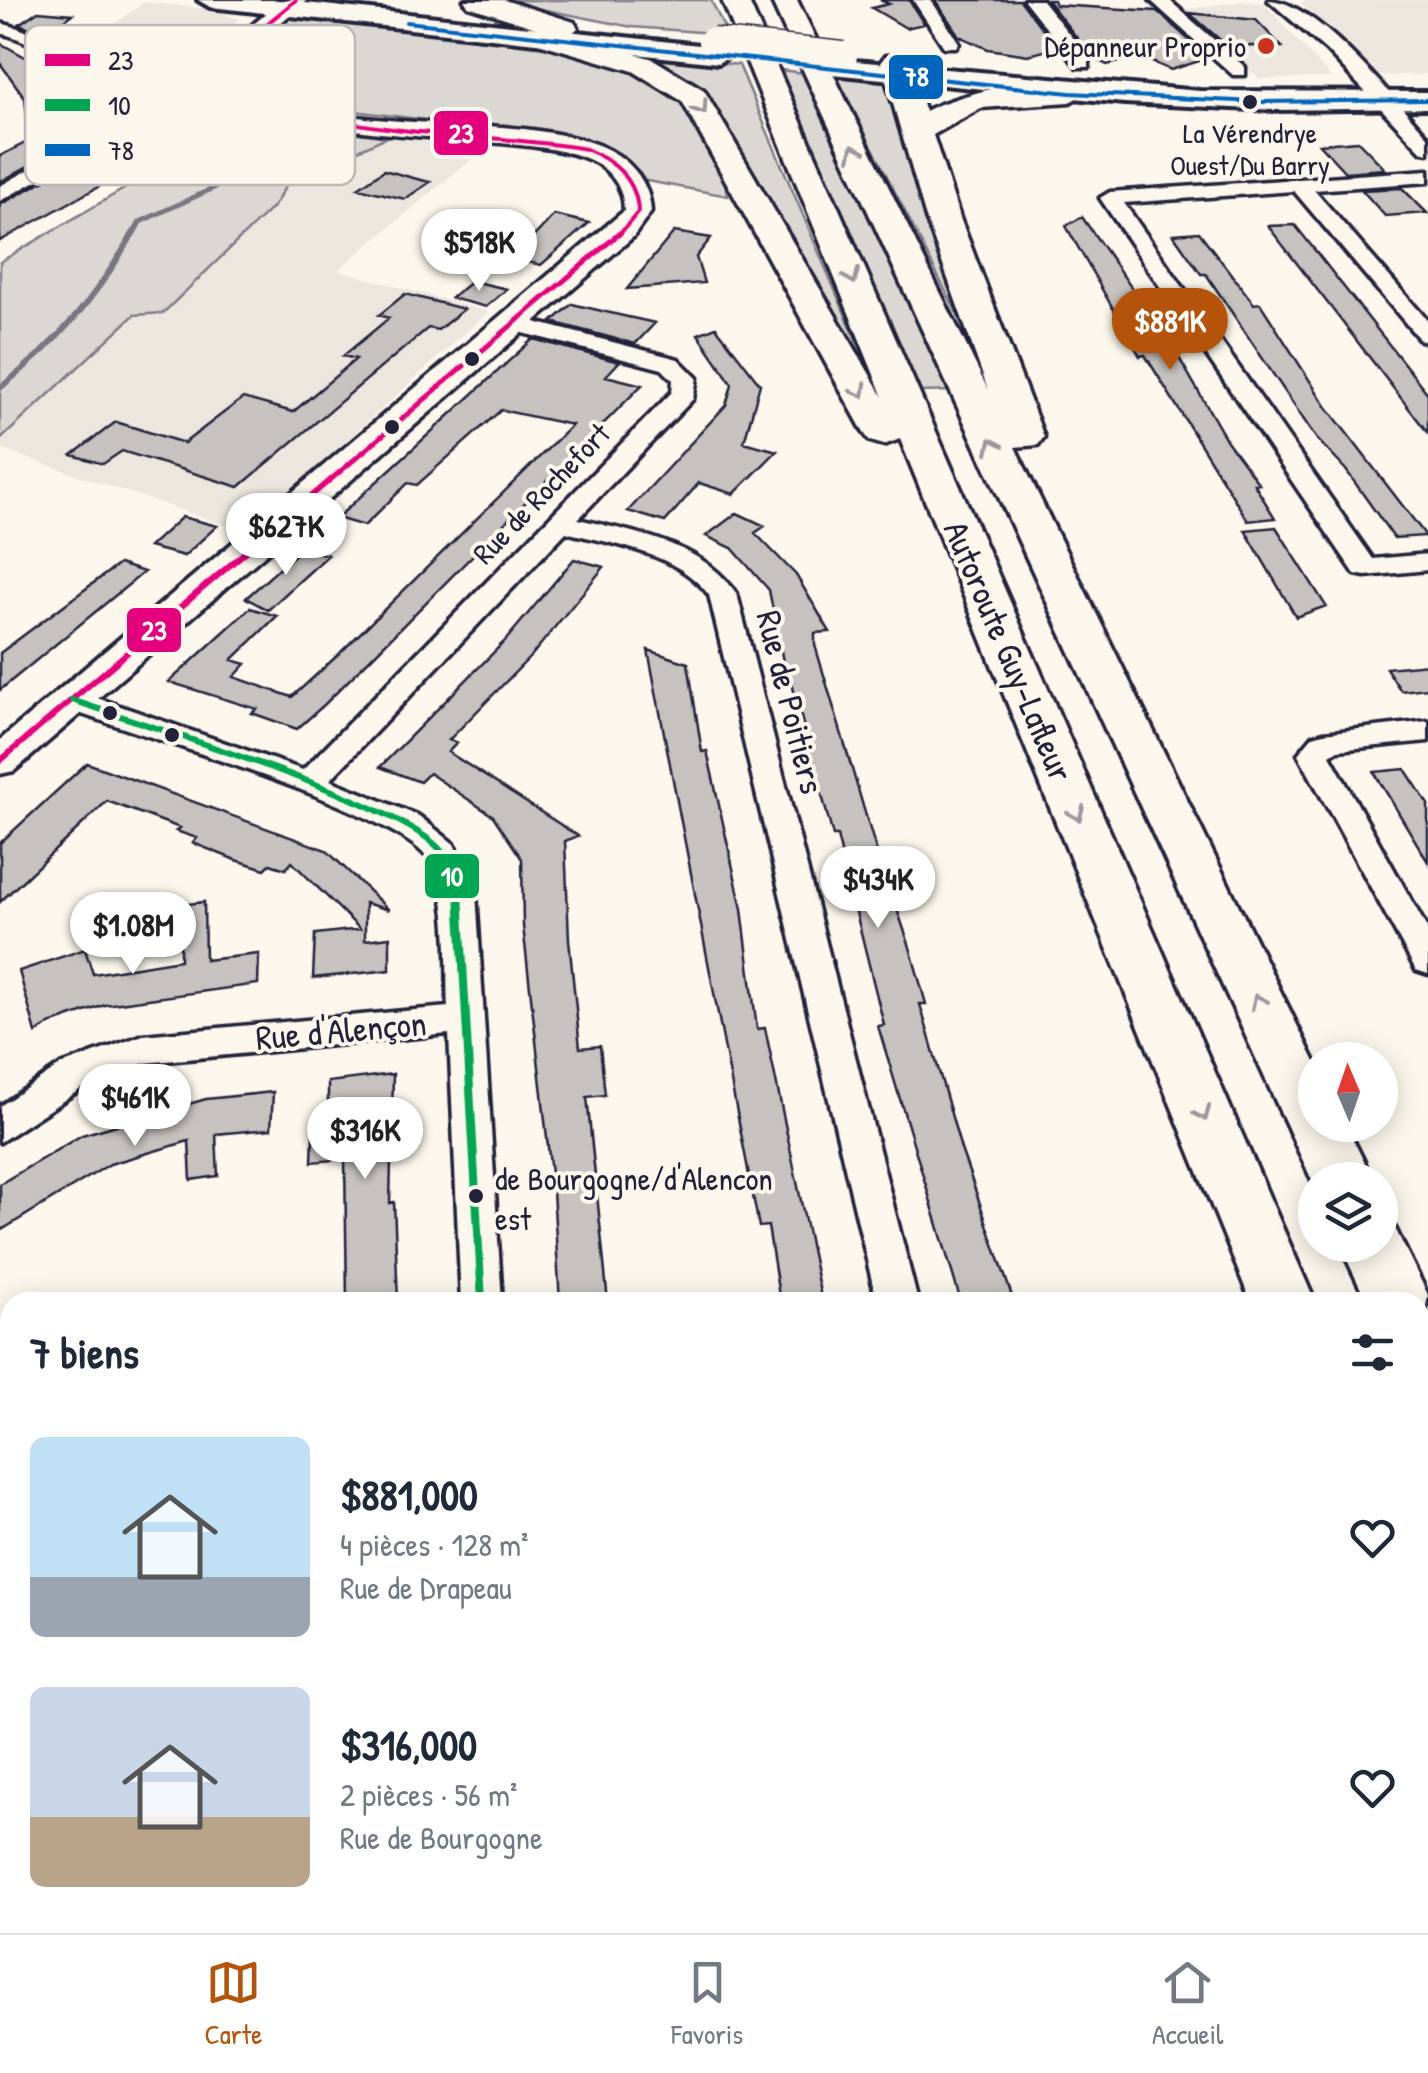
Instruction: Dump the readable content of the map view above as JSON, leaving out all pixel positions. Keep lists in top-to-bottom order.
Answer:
{
  "streets": {
    "highway": ["Autoroute Guy-Lafleur"],
    "street": ["Rue de Rochefort", "Rue de Poitiers", "Rue d'Alençon"]
  },
  "crossings": [
    ["Rue de Rochefort", "Rue de Poitiers"]
  ],
  "places": ["Dépanneur Proprio", "La Vérendrye Ouest/Du Barry", "de Bourgogne/d'Alencon est"],
  "lines": ["transit line 23", "transit line 78", "transit line 10"],
  "legend": ["23", "10", "78"],
  "north": "top",
  "page": {
    "price": [
      "$518K",
      "$881K",
      "$627K",
      "$434K",
      "$1.08M",
      "$461K",
      "$316K"
    ],
    "heading": "7 biens",
    "list": [
      {
        "name": "$881,000",
        "note": "4 pièces · 128 m² · Rue de Drapeau"
      },
      {
        "name": "$316,000",
        "note": "2 pièces · 56 m² · Rue de Bourgogne"
      }
    ],
    "tabs": ["Carte", "Favoris", "Accueil"]
  }
}
